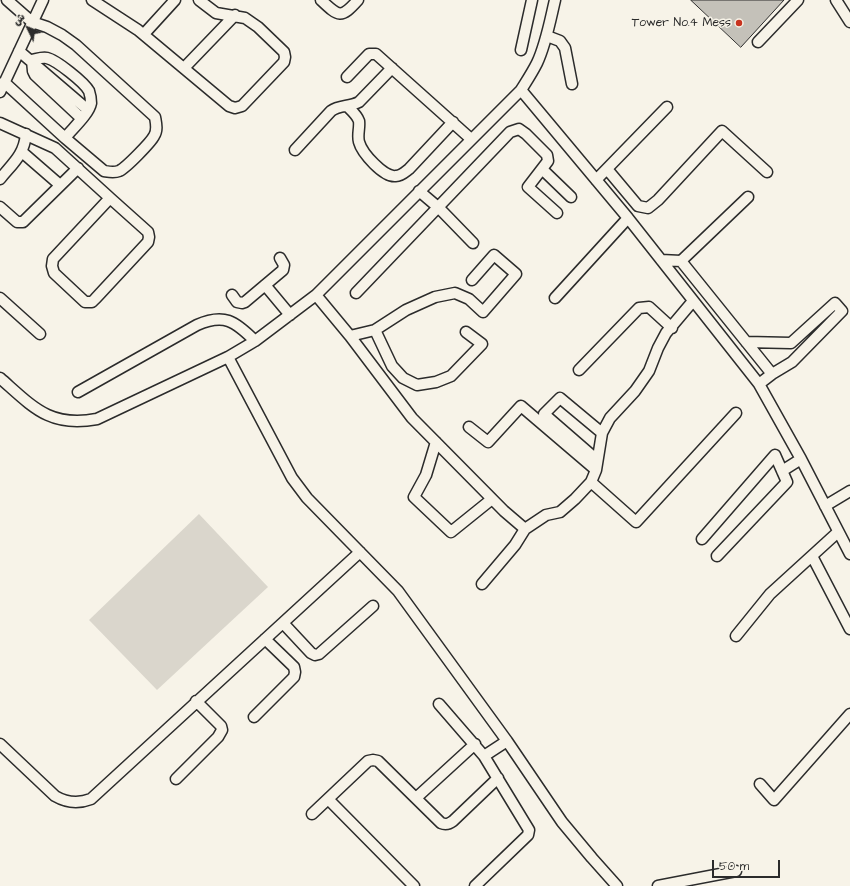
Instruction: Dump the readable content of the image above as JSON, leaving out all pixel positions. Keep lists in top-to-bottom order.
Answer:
{
  "places": ["Tower No.4 Mess"],
  "scale_bar": "50 m",
  "north": "top left"
}
